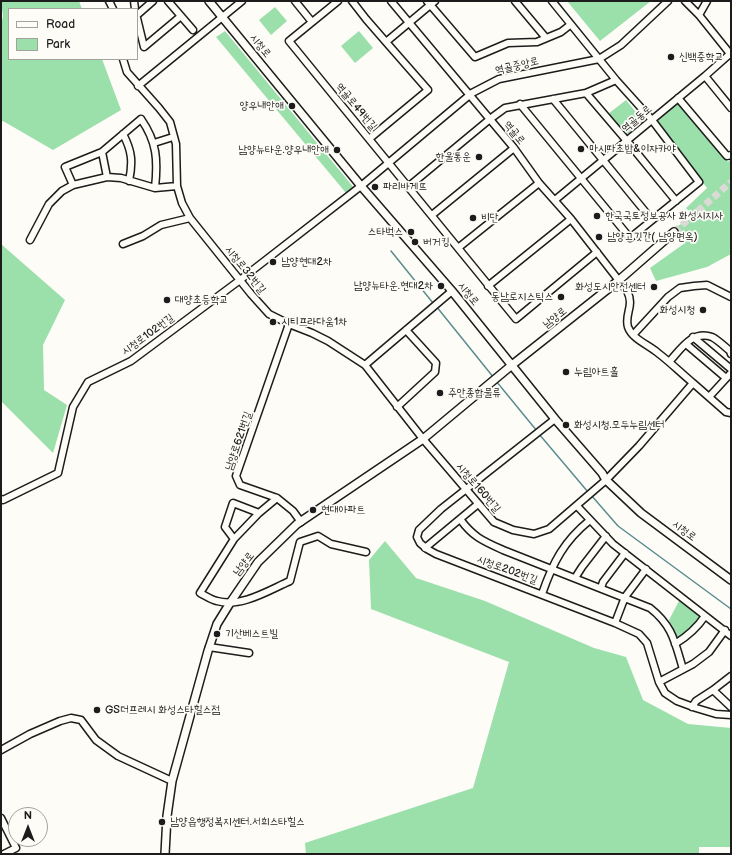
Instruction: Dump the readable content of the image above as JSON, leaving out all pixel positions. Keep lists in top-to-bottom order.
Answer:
{
  "streets": {
    "main road": ["시청로", "남양로"],
    "street": [
      "역골중앙로",
      "역골로49번길",
      "역골동로",
      "역골로",
      "시청로32번길",
      "시청로102번길",
      "남양로621번길",
      "시청로160번길",
      "시청로202번길"
    ]
  },
  "crossings": [
    ["시청로", "역골중앙로"],
    ["시청로", "남양로"],
    ["시청로", "시청로102번길"],
    ["시청로", "시청로160번길"],
    ["역골중앙로", "역골로"],
    ["역골중앙로", "시청로102번길"],
    ["역골동로", "역골로"],
    ["역골로", "남양로"],
    ["시청로32번길", "남양로"],
    ["시청로32번길", "시청로102번길"],
    ["시청로32번길", "남양로621번길"],
    ["시청로32번길", "시청로160번길"],
    ["남양로", "남양로621번길"],
    ["남양로", "시청로160번길"]
  ],
  "places": [
    "신백중학교",
    "양우내안애",
    "마시따초밥&이자카야",
    "남양뉴타운.양우내안애",
    "한울통운",
    "파리바게뜨",
    "한국국토정보공사 화성시지사",
    "비단",
    "스타벅스",
    "남양고깃간( 남양면옥)",
    "버거킹",
    "남양현대2차",
    "남양뉴타운.현대2차",
    "화성도시안전센터",
    "동남로지스틱스",
    "대양초등학교",
    "화성시청",
    "시티프라다움1차",
    "누림아트홀",
    "주안종합물류",
    "화성시청.모두누림센터",
    "현대아파트",
    "기산베스트빌",
    "GS더프레시 화성스타힐스점",
    "남양읍행정복지센터.서희스타힐스"
  ],
  "legend": ["Road", "Park"],
  "north": "top"
}
